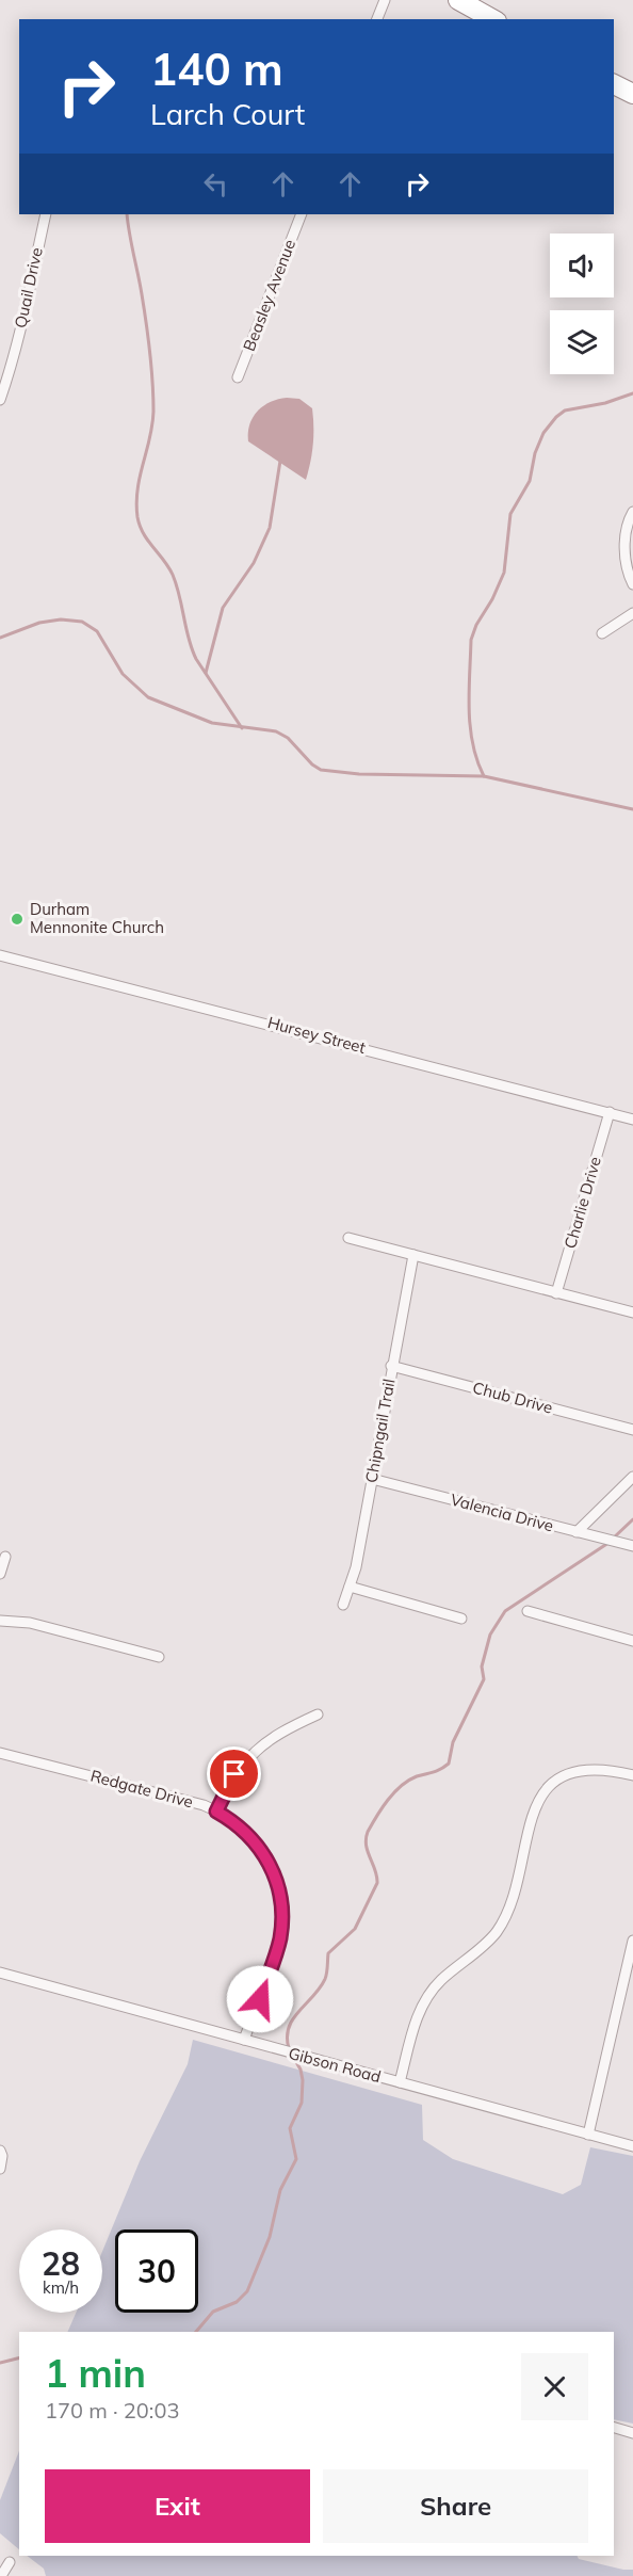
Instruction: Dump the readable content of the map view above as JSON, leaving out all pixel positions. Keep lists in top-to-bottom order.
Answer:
{
  "streets": {
    "street": [
      "Quail Drive",
      "Beasley Avenue",
      "Hursey Street",
      "Charlie Drive",
      "Chub Drive",
      "Chipngail Trail",
      "Valencia Drive",
      "Redgate Drive",
      "Gibson Road"
    ]
  },
  "crossings": [
    ["Hursey Street", "Charlie Drive"],
    ["Chub Drive", "Chipngail Trail"],
    ["Chipngail Trail", "Valencia Drive"],
    ["Redgate Drive", "Gibson Road"]
  ],
  "places": ["Durham Mennonite Church"],
  "page": {
    "turn": ["140 m", "Larch Court"],
    "speed": "28 km/h",
    "limit": "30",
    "heading": ["1 min", "170 m · 20:03"],
    "buttons": ["Exit", "Share"]
  }
}
